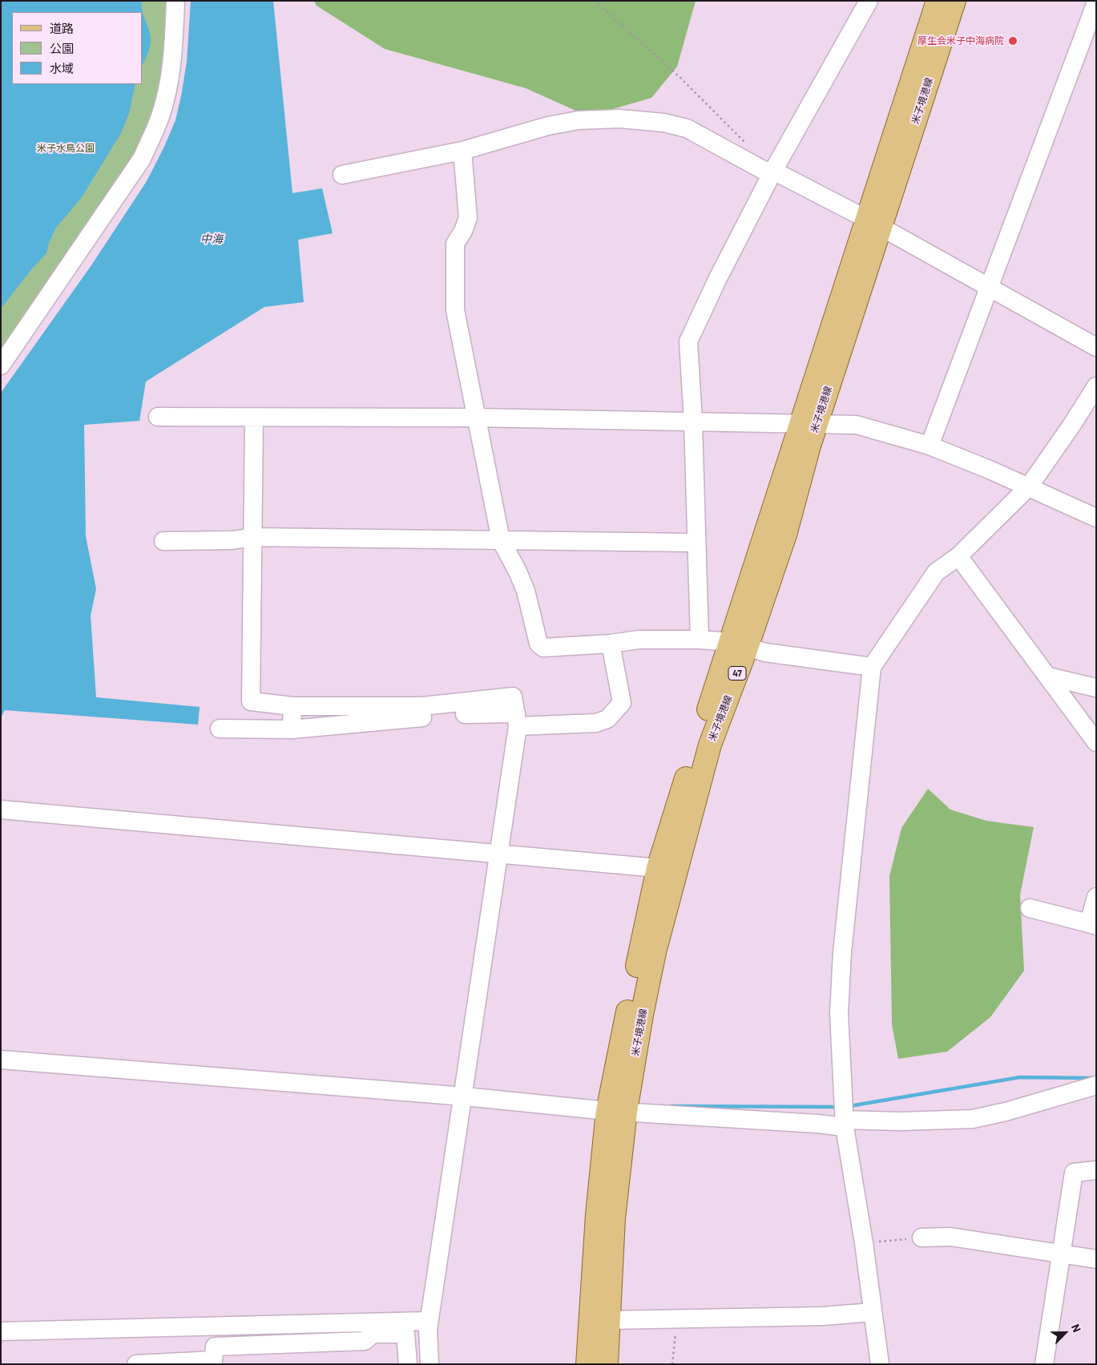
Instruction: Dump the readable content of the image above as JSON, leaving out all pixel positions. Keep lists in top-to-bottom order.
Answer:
{
  "streets": {
    "main road": ["米子境港線", "47"]
  },
  "water": ["中海"],
  "parks": ["米子水鳥公園"],
  "places": ["厚生会米子中海病院"],
  "legend": ["道路", "公園", "水域"],
  "north": "top right"
}
